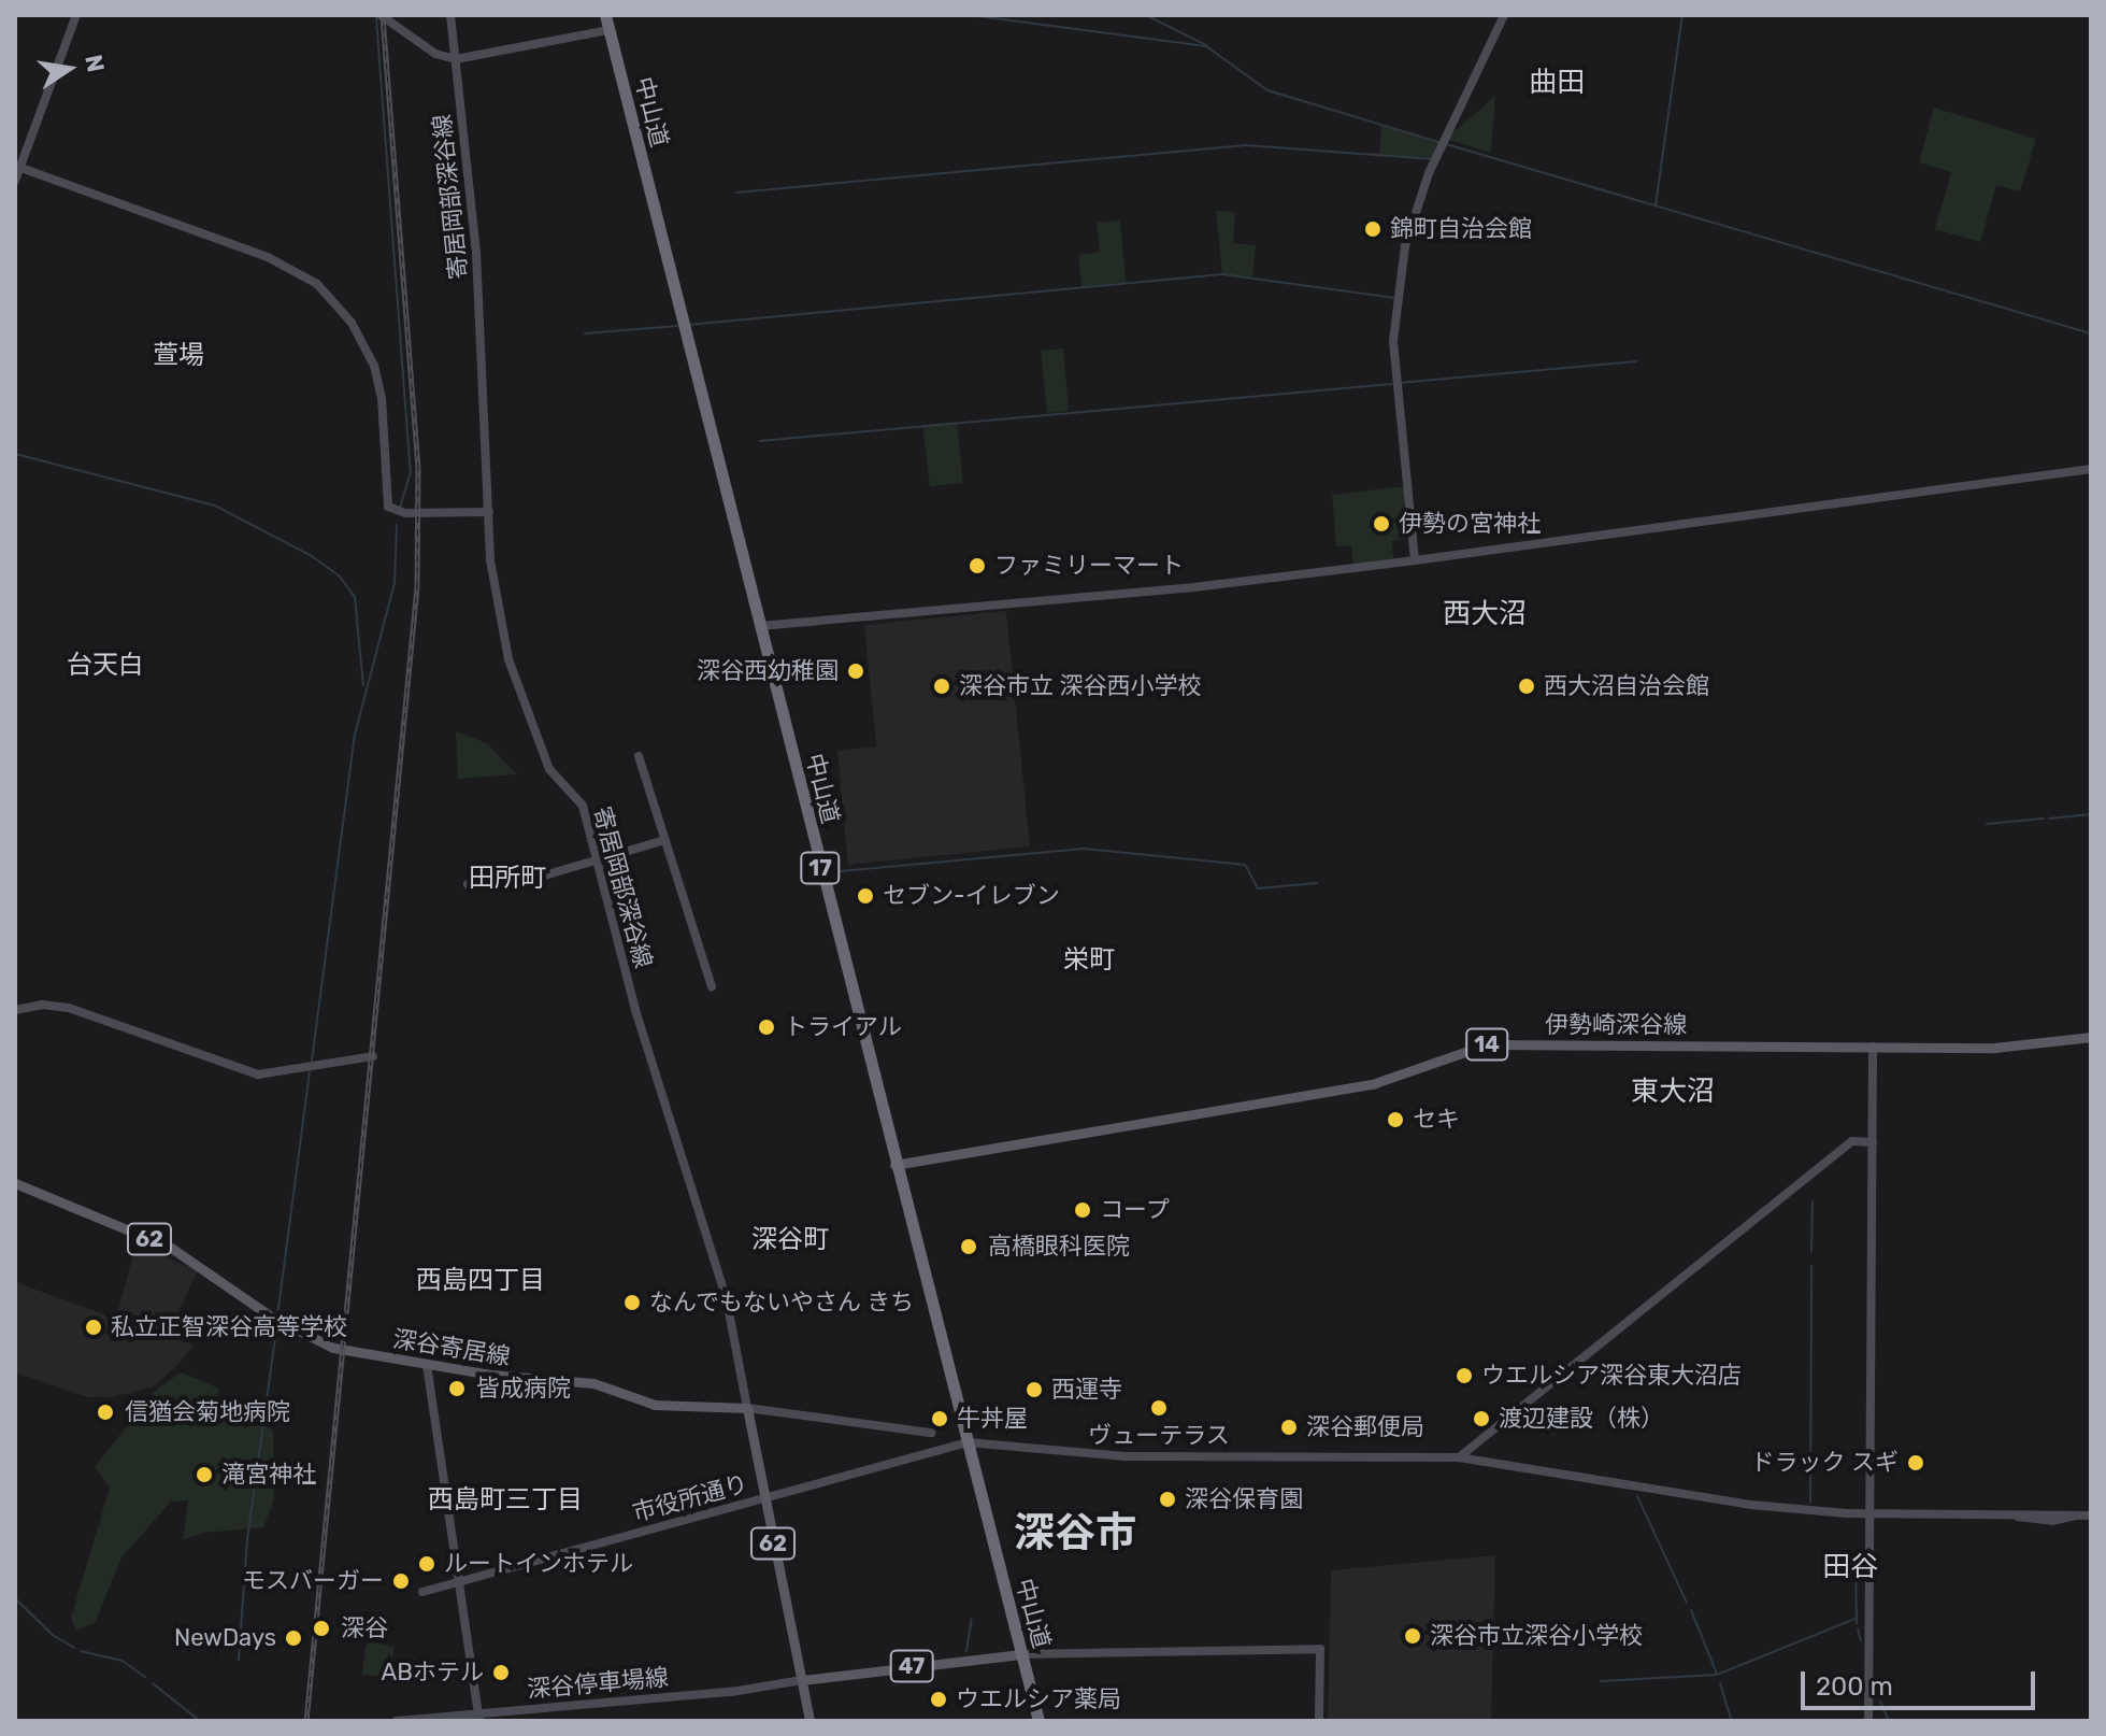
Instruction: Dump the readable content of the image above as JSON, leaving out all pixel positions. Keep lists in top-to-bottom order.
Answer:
{
  "streets": {
    "highway": ["中山道", "17"],
    "main road": [
      "伊勢崎深谷線",
      "14",
      "62",
      "深谷寄居線",
      "47"
    ],
    "street": ["寄居岡部深谷線", "市役所通り", "深谷停車場線"]
  },
  "crossings": [
    ["中山道", "伊勢崎深谷線"],
    ["中山道", "市役所通り"],
    ["中山道", "47"],
    ["寄居岡部深谷線", "62"],
    ["寄居岡部深谷線", "深谷寄居線"],
    ["62", "深谷寄居線"],
    ["62", "市役所通り"],
    ["62", "47"],
    ["62", "深谷停車場線"],
    ["47", "深谷停車場線"]
  ],
  "districts": [
    "曲田",
    "萱場",
    "西大沼",
    "台天白",
    "田所町",
    "栄町",
    "東大沼",
    "深谷町",
    "西島四丁目",
    "西島町三丁目",
    "深谷市",
    "田谷"
  ],
  "places": [
    "錦町自治会館",
    "伊勢の宮神社",
    "ファミリーマート",
    "深谷西幼稚園",
    "深谷市立 深谷西小学校",
    "西大沼自治会館",
    "セブン-イレブン",
    "トライアル",
    "セキ",
    "コープ",
    "高橋眼科医院",
    "なんでもないやさん きち",
    "私立正智深谷高等学校",
    "ウエルシア深谷東大沼店",
    "皆成病院",
    "西運寺",
    "ヴューテラス",
    "信猶会菊地病院",
    "牛丼屋",
    "渡辺建設（株）",
    "深谷郵便局",
    "ドラック スギ",
    "滝宮神社",
    "深谷保育園",
    "ルートインホテル",
    "モスバーガー",
    "深谷",
    "深谷市立深谷小学校",
    "NewDays",
    "ABホテル",
    "ウエルシア薬局"
  ],
  "scale_bar": "200 m",
  "north": "right"
}
